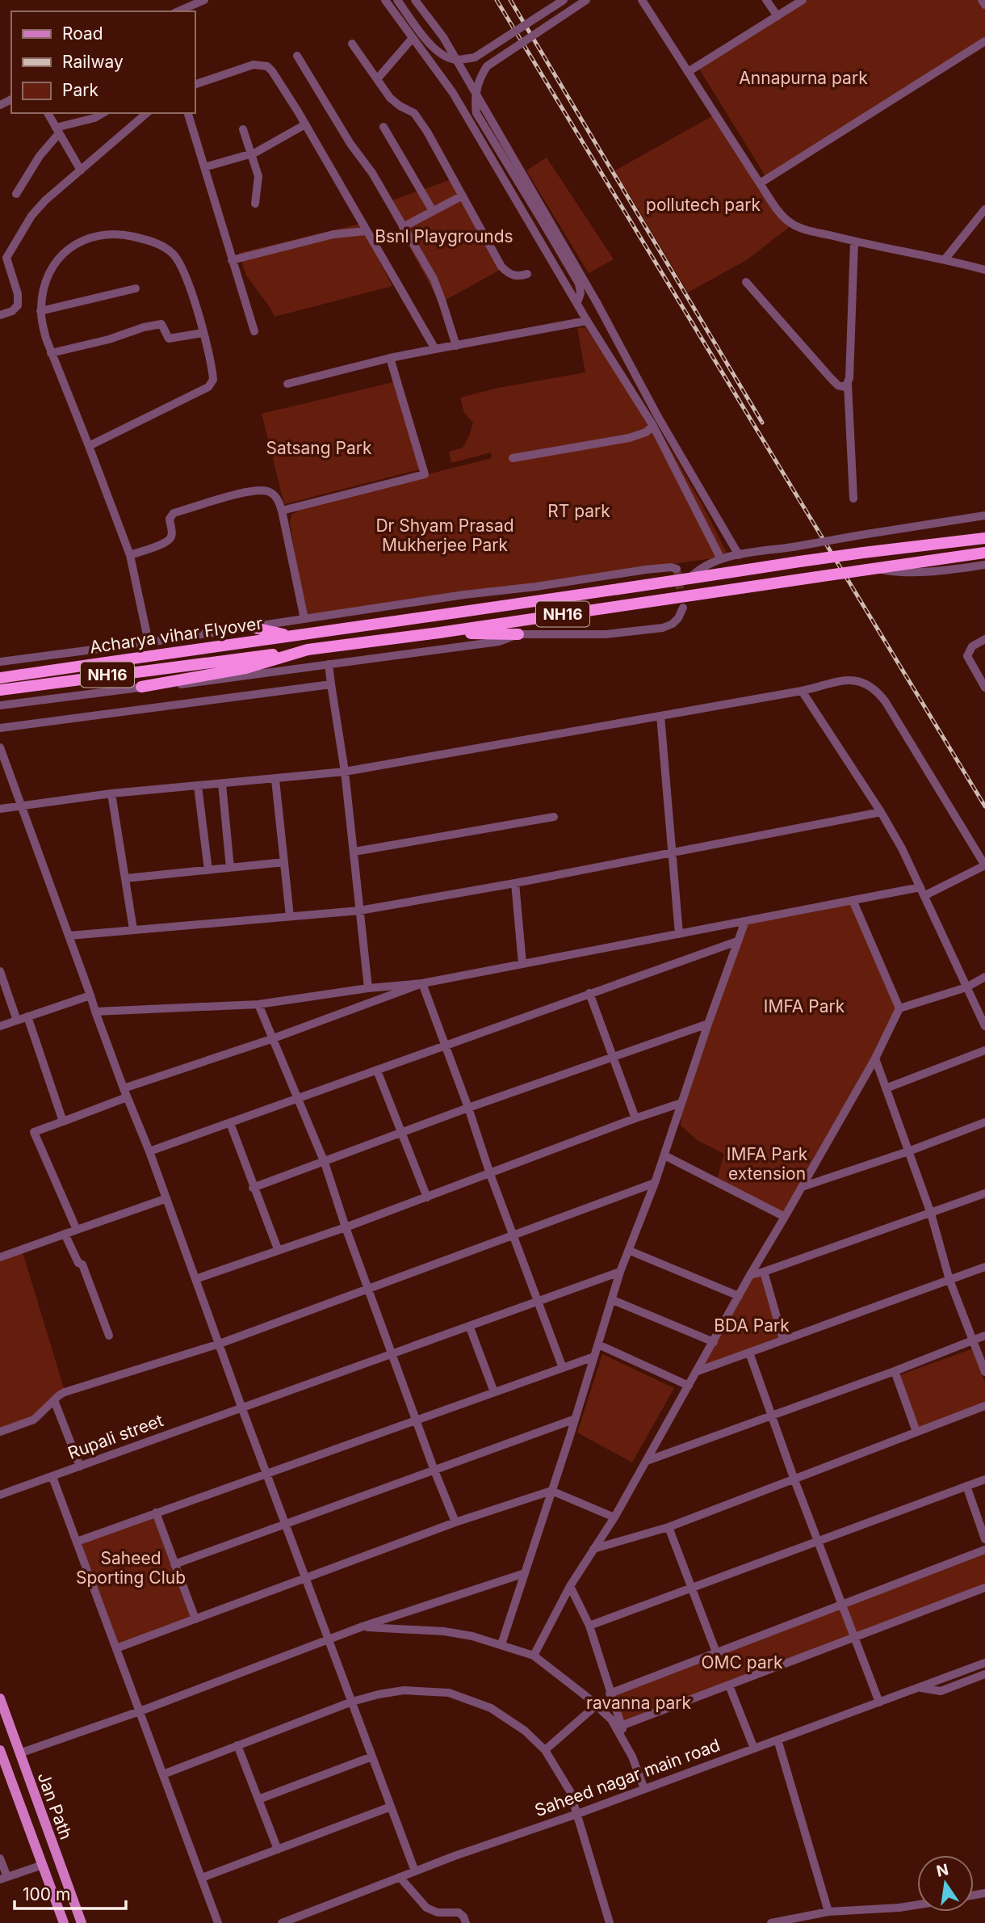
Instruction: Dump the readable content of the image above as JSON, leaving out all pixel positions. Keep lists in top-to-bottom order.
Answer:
{
  "streets": {
    "highway": ["NH16", "Acharya vihar Flyover"],
    "main road": ["Jan Path"],
    "street": ["Rupali street", "Saheed nagar main road"]
  },
  "crossings": [
    ["NH16", "Acharya vihar Flyover"]
  ],
  "parks": [
    "Annapurna park",
    "pollutech park",
    "Bsnl Playgrounds",
    "Satsang Park",
    "RT park",
    "Dr Shyam Prasad Mukherjee Park",
    "IMFA Park",
    "IMFA Park extension",
    "BDA Park",
    "Saheed Sporting Club",
    "OMC park",
    "ravanna park"
  ],
  "legend": ["Road", "Railway", "Park"],
  "scale_bar": "100 m",
  "north": "top"
}
